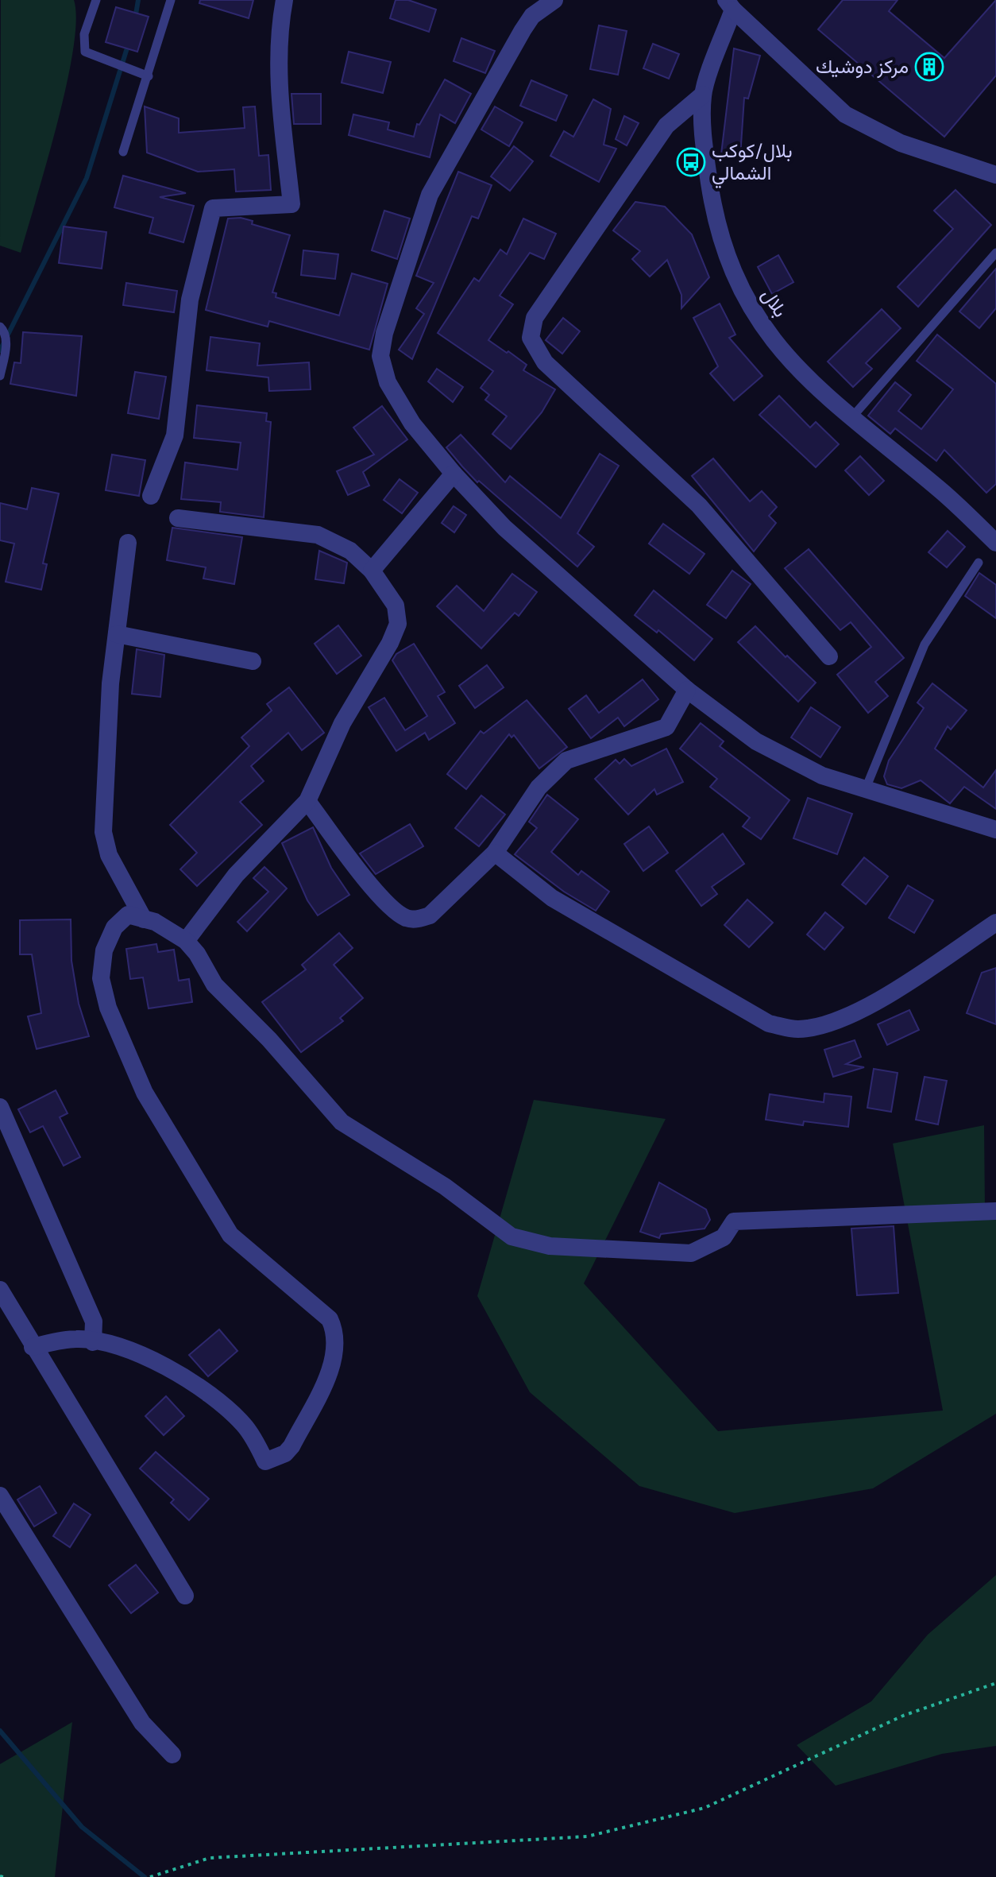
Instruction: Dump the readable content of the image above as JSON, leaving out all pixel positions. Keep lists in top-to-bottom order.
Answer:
{
  "streets": {
    "street": ["بلال"]
  },
  "places": {
    "building": ["مركز دوشيك"],
    "bus stop": ["بلال/كوكب الشمالي"]
  }
}
